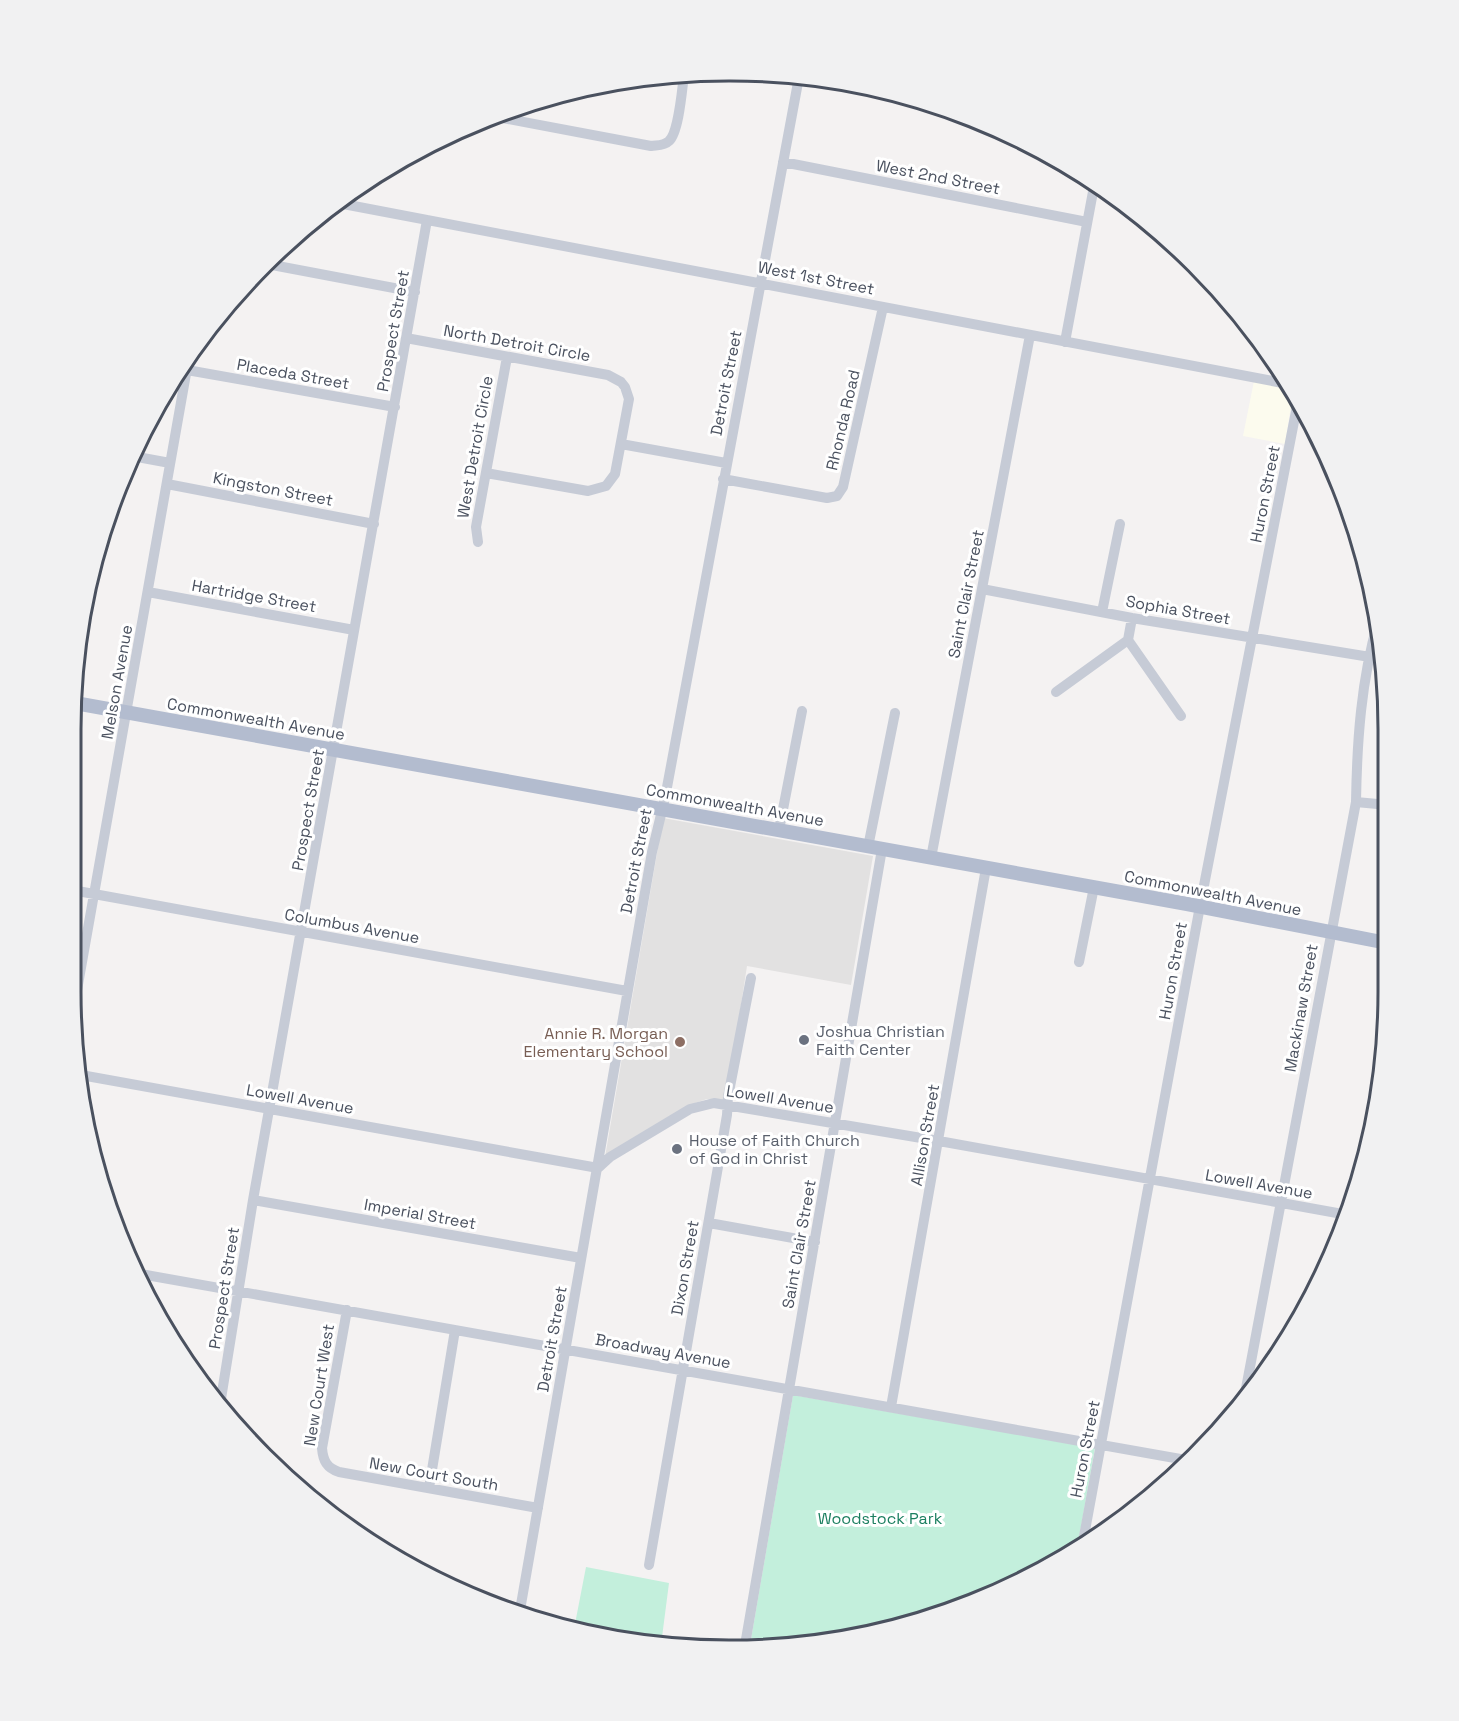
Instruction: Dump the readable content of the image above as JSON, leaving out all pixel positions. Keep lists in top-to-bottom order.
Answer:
{
  "streets": {
    "main road": ["Commonwealth Avenue"],
    "street": [
      "West 2nd Street",
      "West 1st Street",
      "Prospect Street",
      "North Detroit Circle",
      "Placeda Street",
      "Detroit Street",
      "Rhonda Road",
      "West Detroit Circle",
      "Kingston Street",
      "Huron Street",
      "Saint Clair Street",
      "Hartridge Street",
      "Sophia Street",
      "Melson Avenue",
      "Columbus Avenue",
      "Mackinaw Street",
      "Lowell Avenue",
      "Allison Street",
      "Imperial Street",
      "Dixon Street",
      "Broadway Avenue",
      "New Court West",
      "New Court South"
    ]
  },
  "crossings": [
    ["West 2nd Street", "Detroit Street"],
    ["West 1st Street", "Prospect Street"],
    ["West 1st Street", "Detroit Street"],
    ["West 1st Street", "Rhonda Road"],
    ["West 1st Street", "Saint Clair Street"],
    ["Prospect Street", "North Detroit Circle"],
    ["Prospect Street", "Placeda Street"],
    ["Prospect Street", "Kingston Street"],
    ["Prospect Street", "Hartridge Street"],
    ["Prospect Street", "Commonwealth Avenue"],
    ["Prospect Street", "Columbus Avenue"],
    ["Prospect Street", "Lowell Avenue"],
    ["Prospect Street", "Imperial Street"],
    ["Prospect Street", "Broadway Avenue"],
    ["North Detroit Circle", "West Detroit Circle"],
    ["Detroit Street", "Rhonda Road"],
    ["Detroit Street", "Commonwealth Avenue"],
    ["Detroit Street", "Columbus Avenue"],
    ["Detroit Street", "Lowell Avenue"],
    ["Detroit Street", "Imperial Street"],
    ["Detroit Street", "Broadway Avenue"],
    ["Detroit Street", "New Court South"],
    ["Kingston Street", "Melson Avenue"],
    ["Huron Street", "Sophia Street"],
    ["Huron Street", "Commonwealth Avenue"],
    ["Huron Street", "Lowell Avenue"],
    ["Huron Street", "Broadway Avenue"],
    ["Saint Clair Street", "Sophia Street"],
    ["Saint Clair Street", "Commonwealth Avenue"],
    ["Saint Clair Street", "Lowell Avenue"],
    ["Saint Clair Street", "Broadway Avenue"],
    ["Hartridge Street", "Melson Avenue"],
    ["Sophia Street", "Mackinaw Street"],
    ["Melson Avenue", "Commonwealth Avenue"],
    ["Melson Avenue", "Columbus Avenue"],
    ["Commonwealth Avenue", "Mackinaw Street"],
    ["Commonwealth Avenue", "Allison Street"],
    ["Mackinaw Street", "Lowell Avenue"],
    ["Lowell Avenue", "Allison Street"],
    ["Lowell Avenue", "Dixon Street"],
    ["Allison Street", "Broadway Avenue"],
    ["Dixon Street", "Broadway Avenue"],
    ["Broadway Avenue", "New Court West"],
    ["New Court West", "New Court South"]
  ],
  "parks": ["Woodstock Park"],
  "places": ["Joshua Christian Faith Center", "Annie R. Morgan Elementary School", "House of Faith Church of God in Christ"]
}
